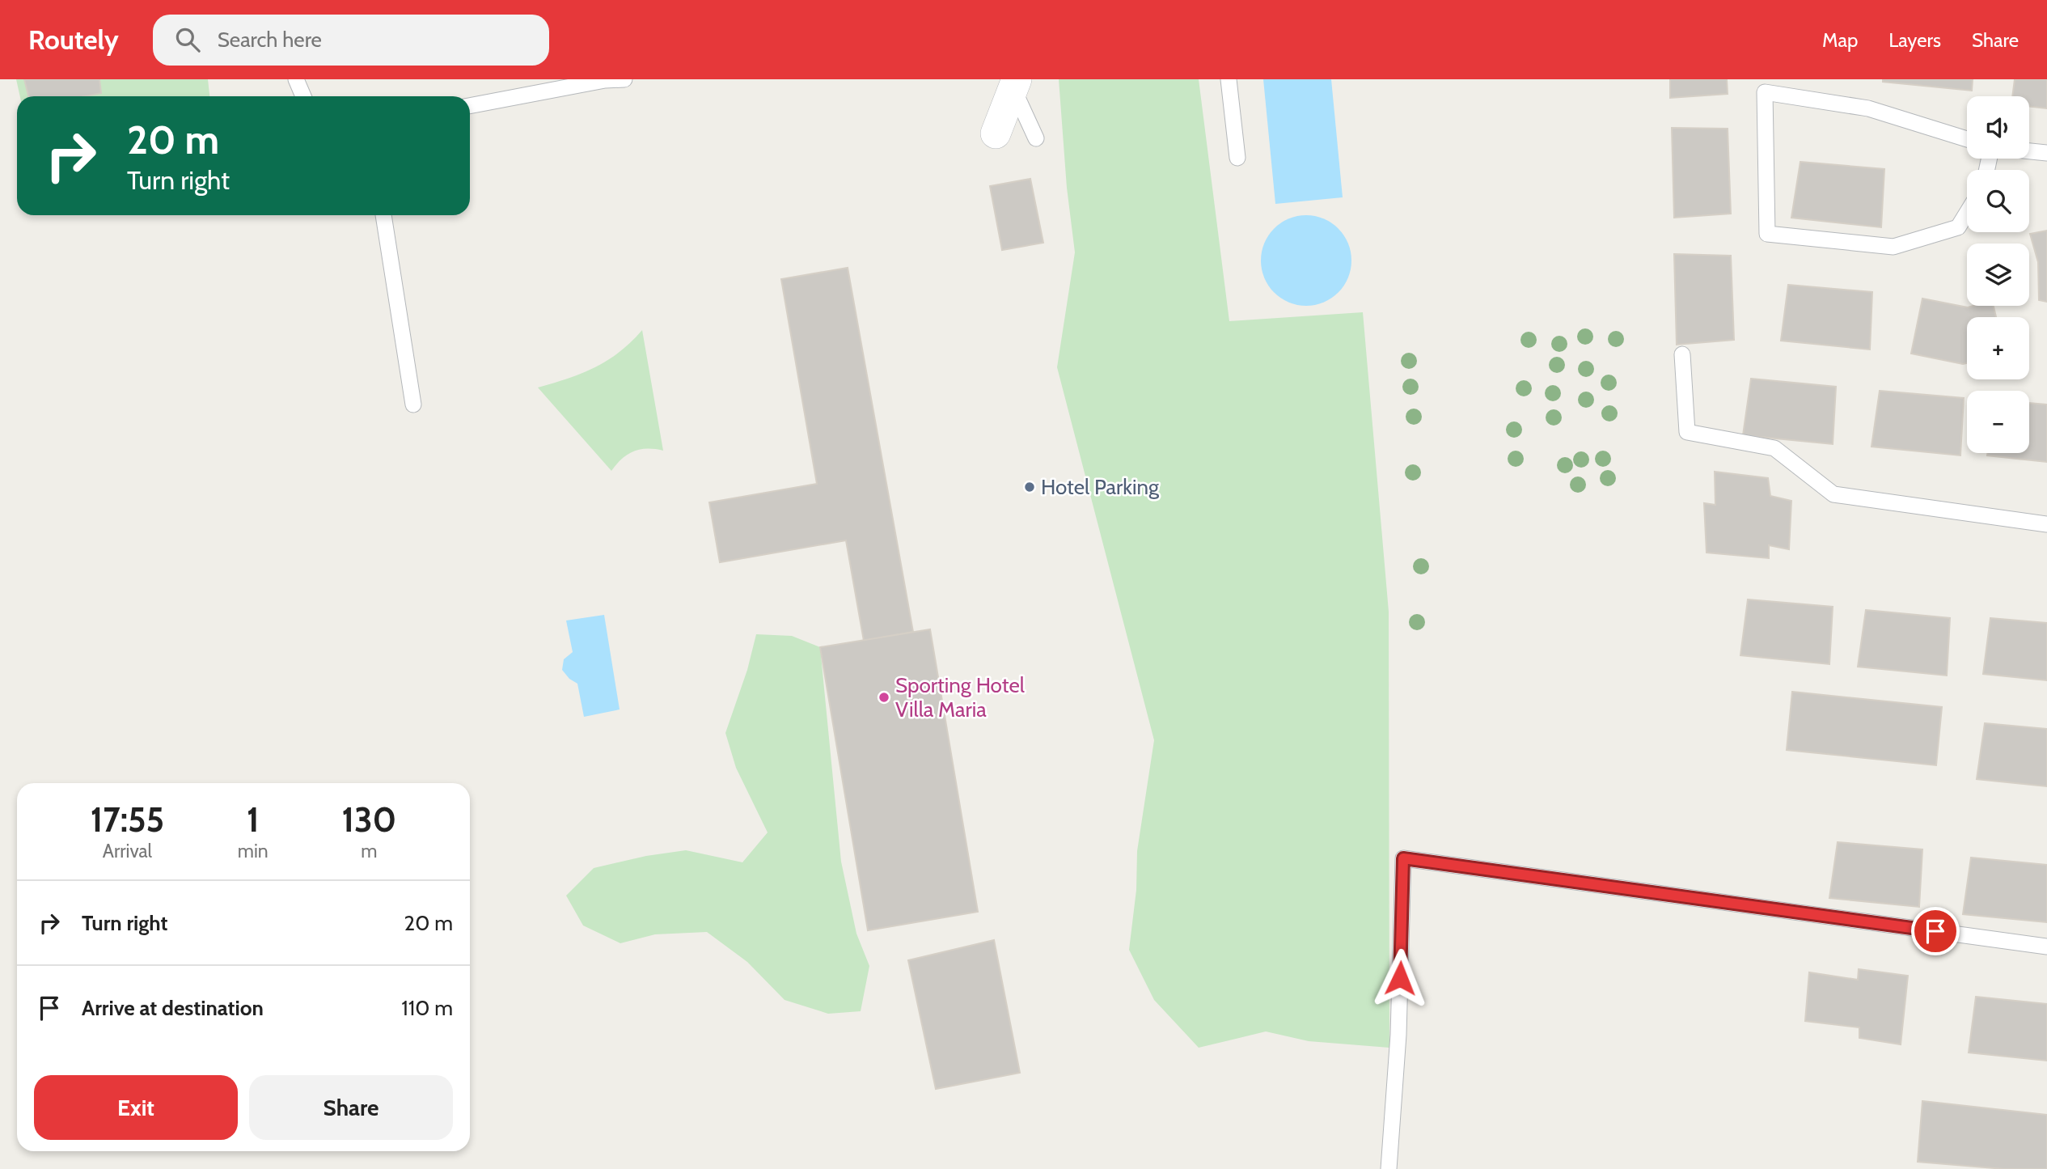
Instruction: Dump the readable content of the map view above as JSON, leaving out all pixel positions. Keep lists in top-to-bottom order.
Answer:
{
  "places": ["Hotel Parking", "Sporting Hotel Villa Maria"],
  "page": {
    "header": "Routely",
    "search": "Search here",
    "nav": ["Map", "Layers", "Share"],
    "map_buttons": ["+", "−"],
    "turn": ["20 m", "Turn right"],
    "eta": [
      "17:55",
      "Arrival",
      "1",
      "min",
      "130",
      "m"
    ],
    "list": [
      {
        "name": "Turn right",
        "value": "20 m"
      },
      {
        "name": "Arrive at destination",
        "value": "110 m"
      }
    ],
    "buttons": ["Exit", "Share"]
  }
}
